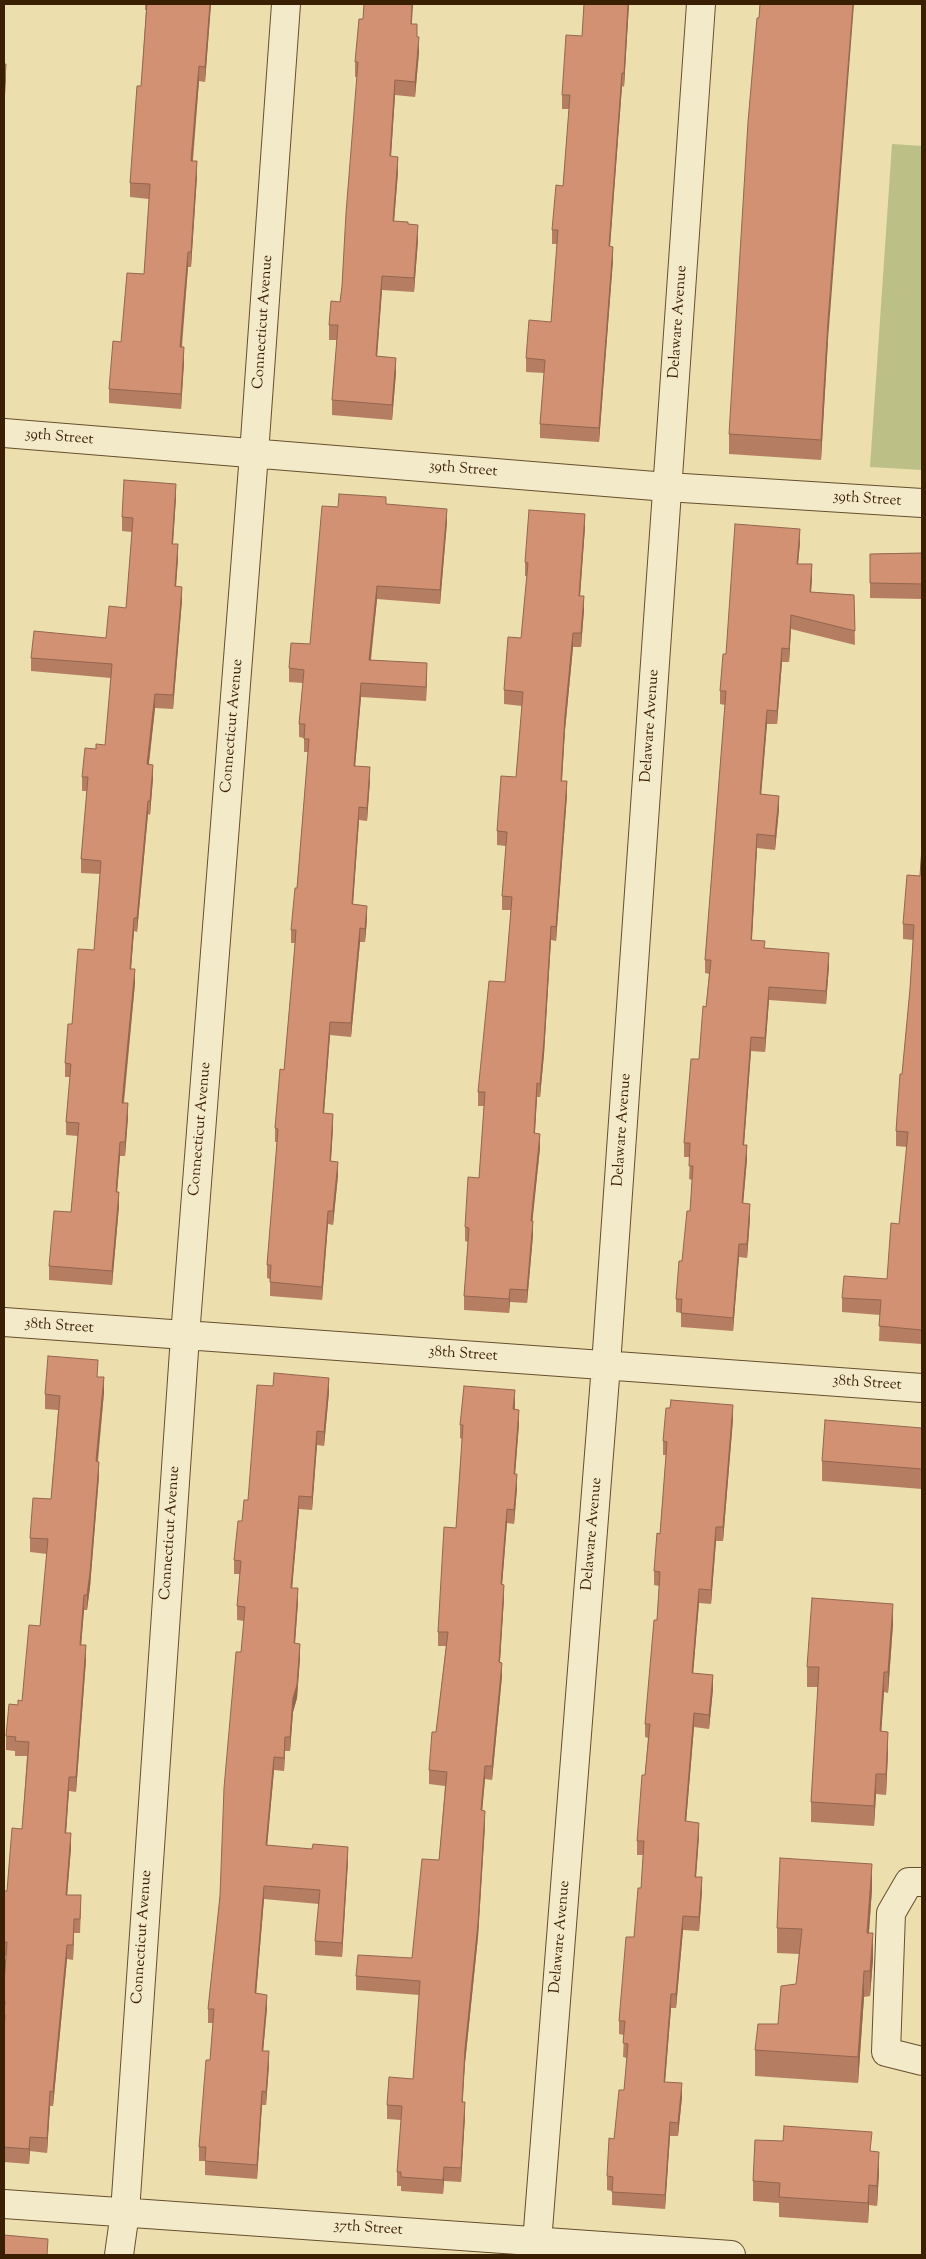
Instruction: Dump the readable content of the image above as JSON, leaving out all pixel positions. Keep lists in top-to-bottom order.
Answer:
{
  "streets": {
    "street": [
      "Connecticut Avenue",
      "Delaware Avenue",
      "39th Street",
      "38th Street",
      "37th Street"
    ]
  },
  "crossings": [
    ["Connecticut Avenue", "39th Street"],
    ["Connecticut Avenue", "38th Street"],
    ["Connecticut Avenue", "37th Street"],
    ["Delaware Avenue", "39th Street"],
    ["Delaware Avenue", "38th Street"],
    ["Delaware Avenue", "37th Street"]
  ]
}
